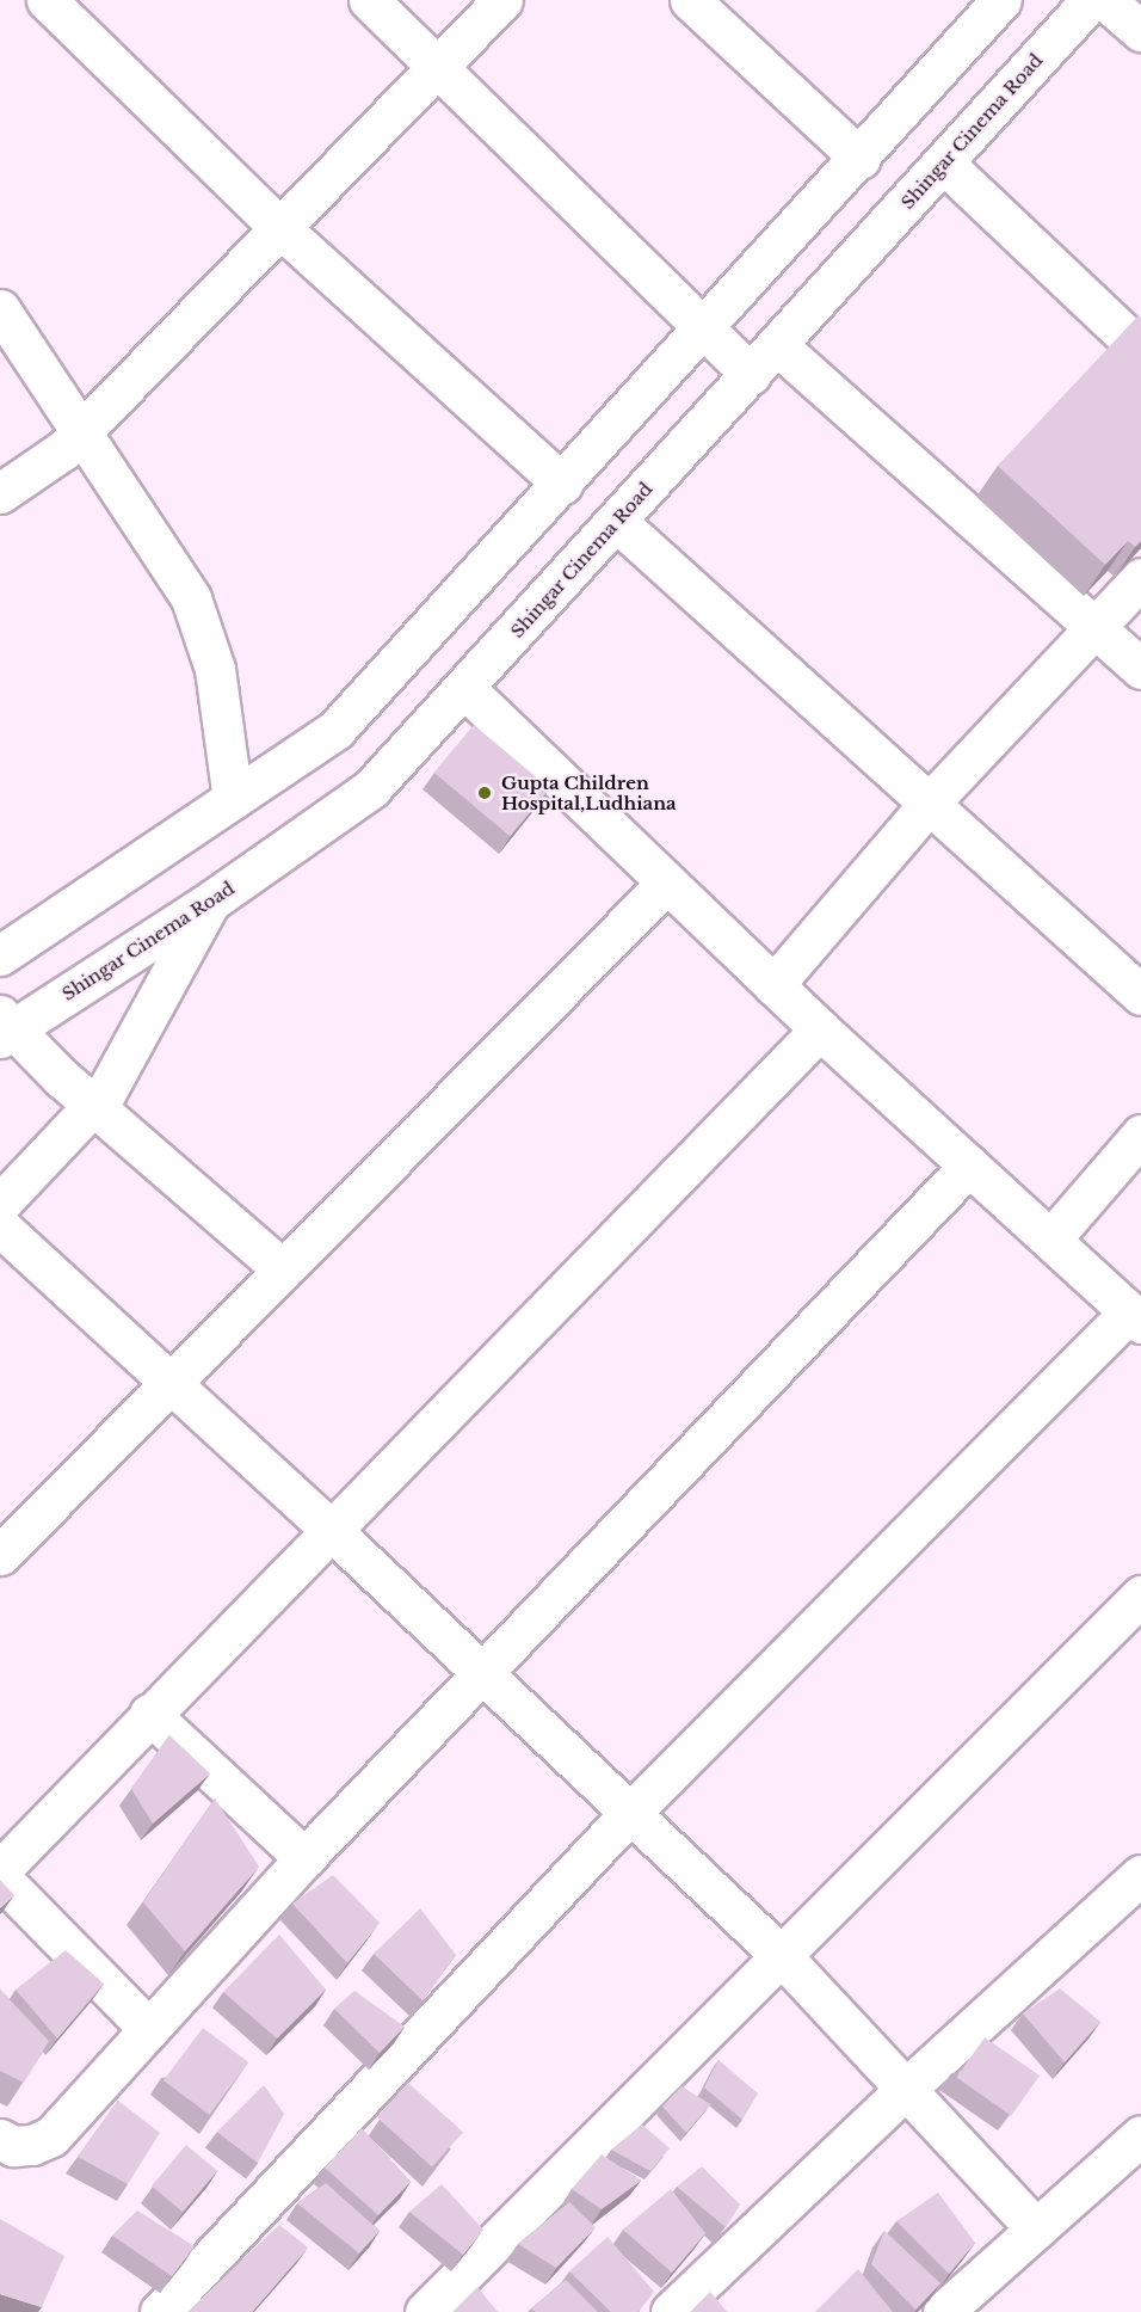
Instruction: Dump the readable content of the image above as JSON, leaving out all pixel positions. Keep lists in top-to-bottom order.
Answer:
{
  "streets": {
    "street": ["Shingar Cinema Road"]
  },
  "places": ["Gupta Children Hospital,Ludhiana"]
}
